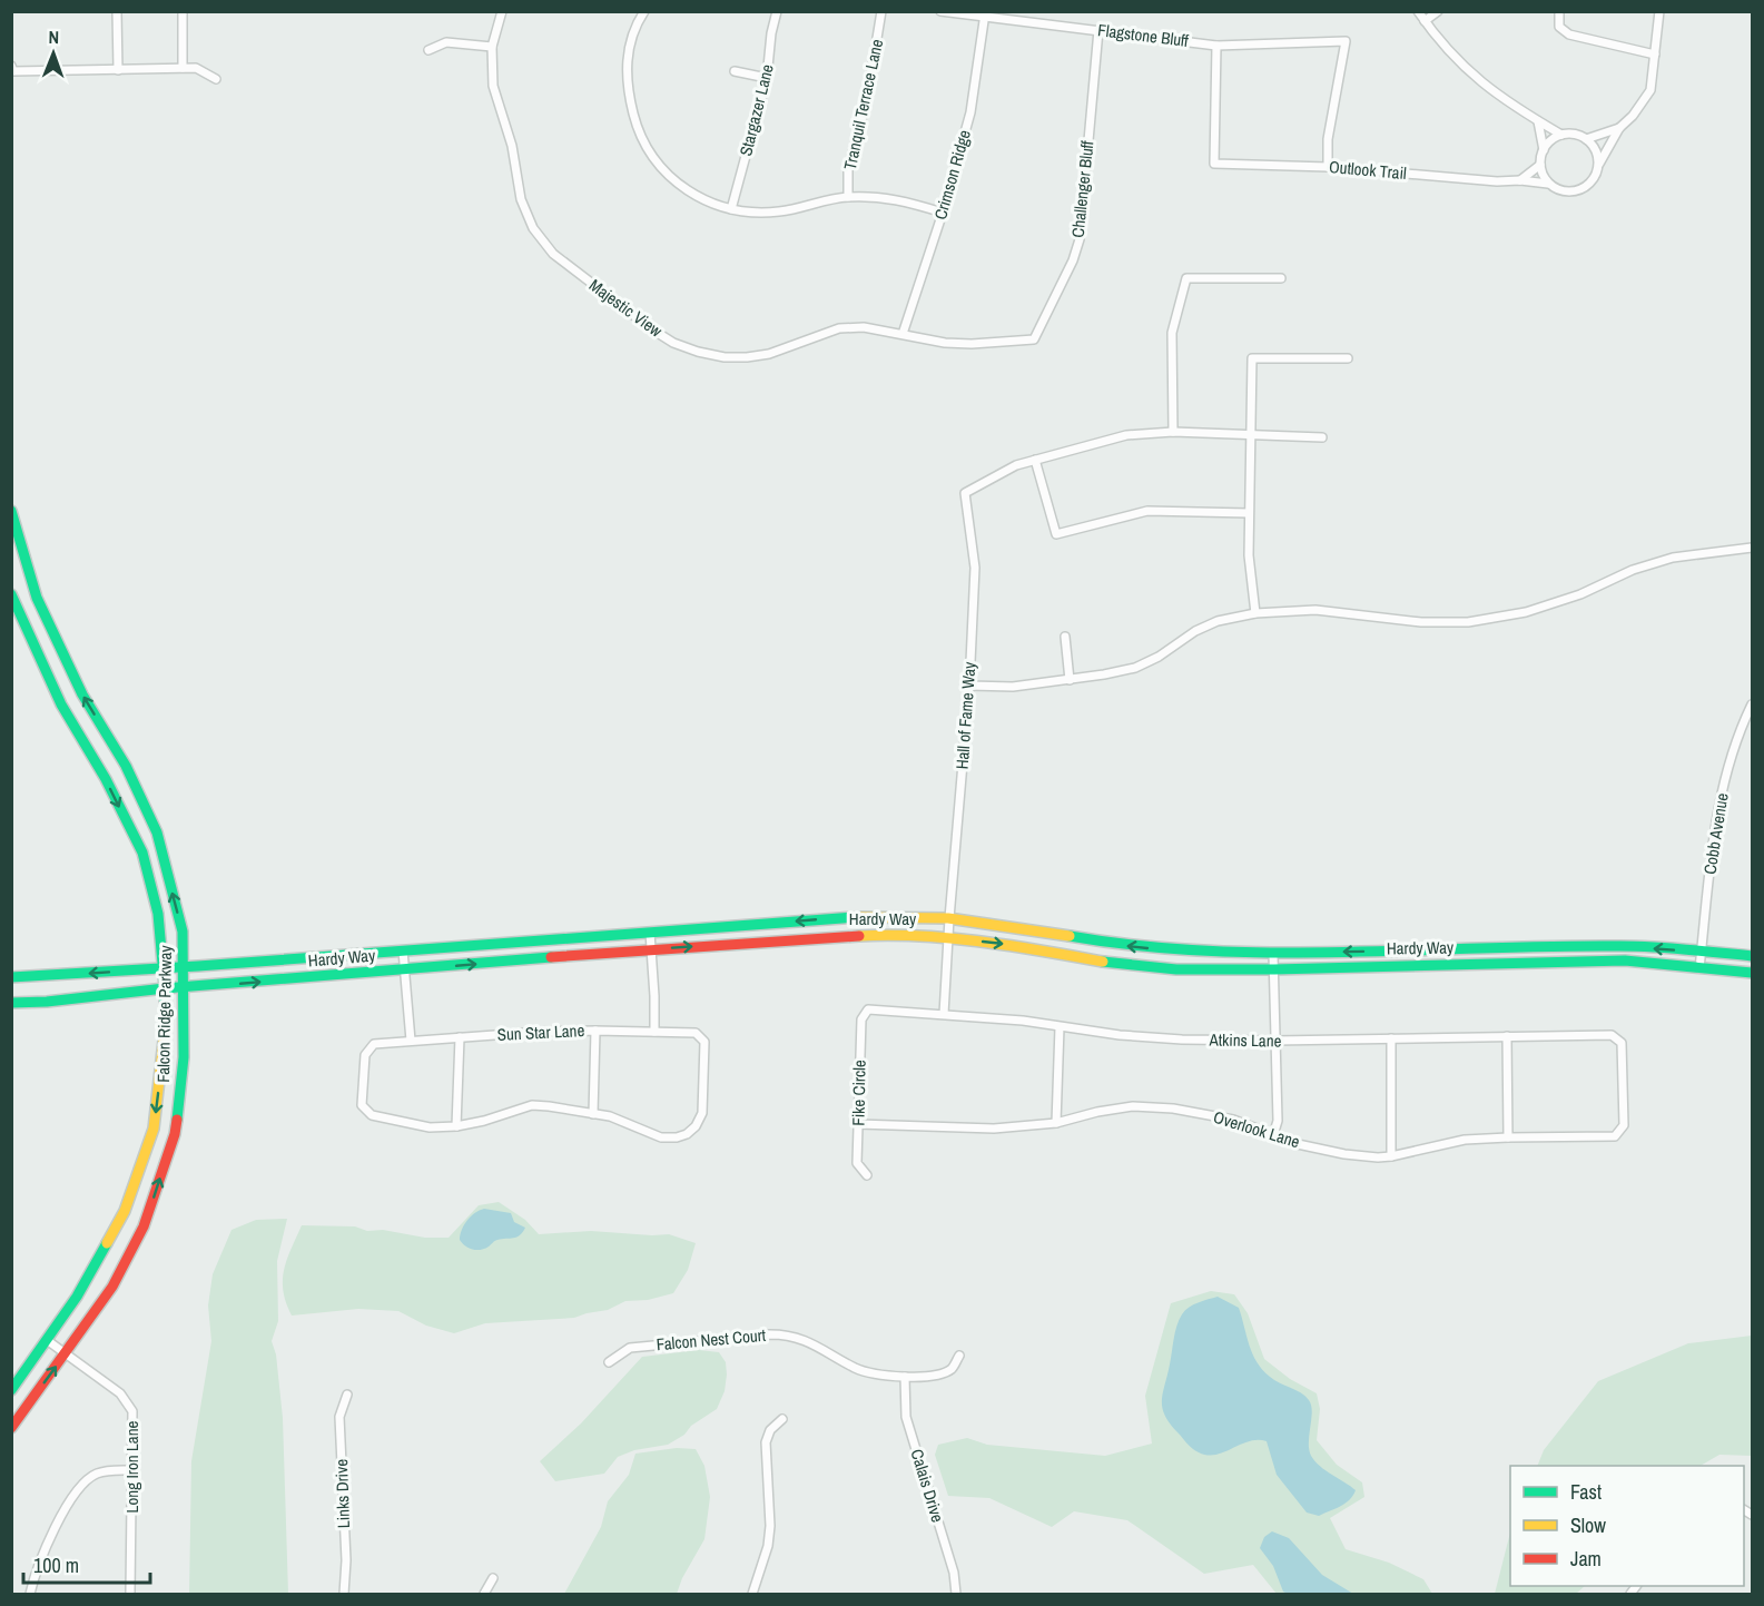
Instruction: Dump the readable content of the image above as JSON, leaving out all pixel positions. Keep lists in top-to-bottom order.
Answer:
{
  "streets": {
    "main road": ["Hardy Way", "Falcon Ridge Parkway"],
    "street": [
      "Flagstone Bluff",
      "Tranquil Terrace Lane",
      "Stargazer Lane",
      "Outlook Trail",
      "Crimson Ridge",
      "Challenger Bluff",
      "Majestic View",
      "Hall of Fame Way",
      "Cobb Avenue",
      "Sun Star Lane",
      "Atkins Lane",
      "Fike Circle",
      "Overlook Lane",
      "Falcon Nest Court",
      "Long Iron Lane",
      "Calais Drive",
      "Links Drive"
    ]
  },
  "crossings": [
    ["Flagstone Bluff", "Outlook Trail"],
    ["Flagstone Bluff", "Crimson Ridge"],
    ["Flagstone Bluff", "Challenger Bluff"],
    ["Crimson Ridge", "Majestic View"],
    ["Challenger Bluff", "Majestic View"],
    ["Hall of Fame Way", "Hardy Way"],
    ["Hall of Fame Way", "Atkins Lane"],
    ["Cobb Avenue", "Hardy Way"],
    ["Hardy Way", "Falcon Ridge Parkway"],
    ["Falcon Ridge Parkway", "Long Iron Lane"],
    ["Atkins Lane", "Fike Circle"],
    ["Atkins Lane", "Overlook Lane"],
    ["Fike Circle", "Overlook Lane"],
    ["Falcon Nest Court", "Calais Drive"]
  ],
  "legend": ["Fast", "Slow", "Jam"],
  "scale_bar": "100 m",
  "north": "top"
}
